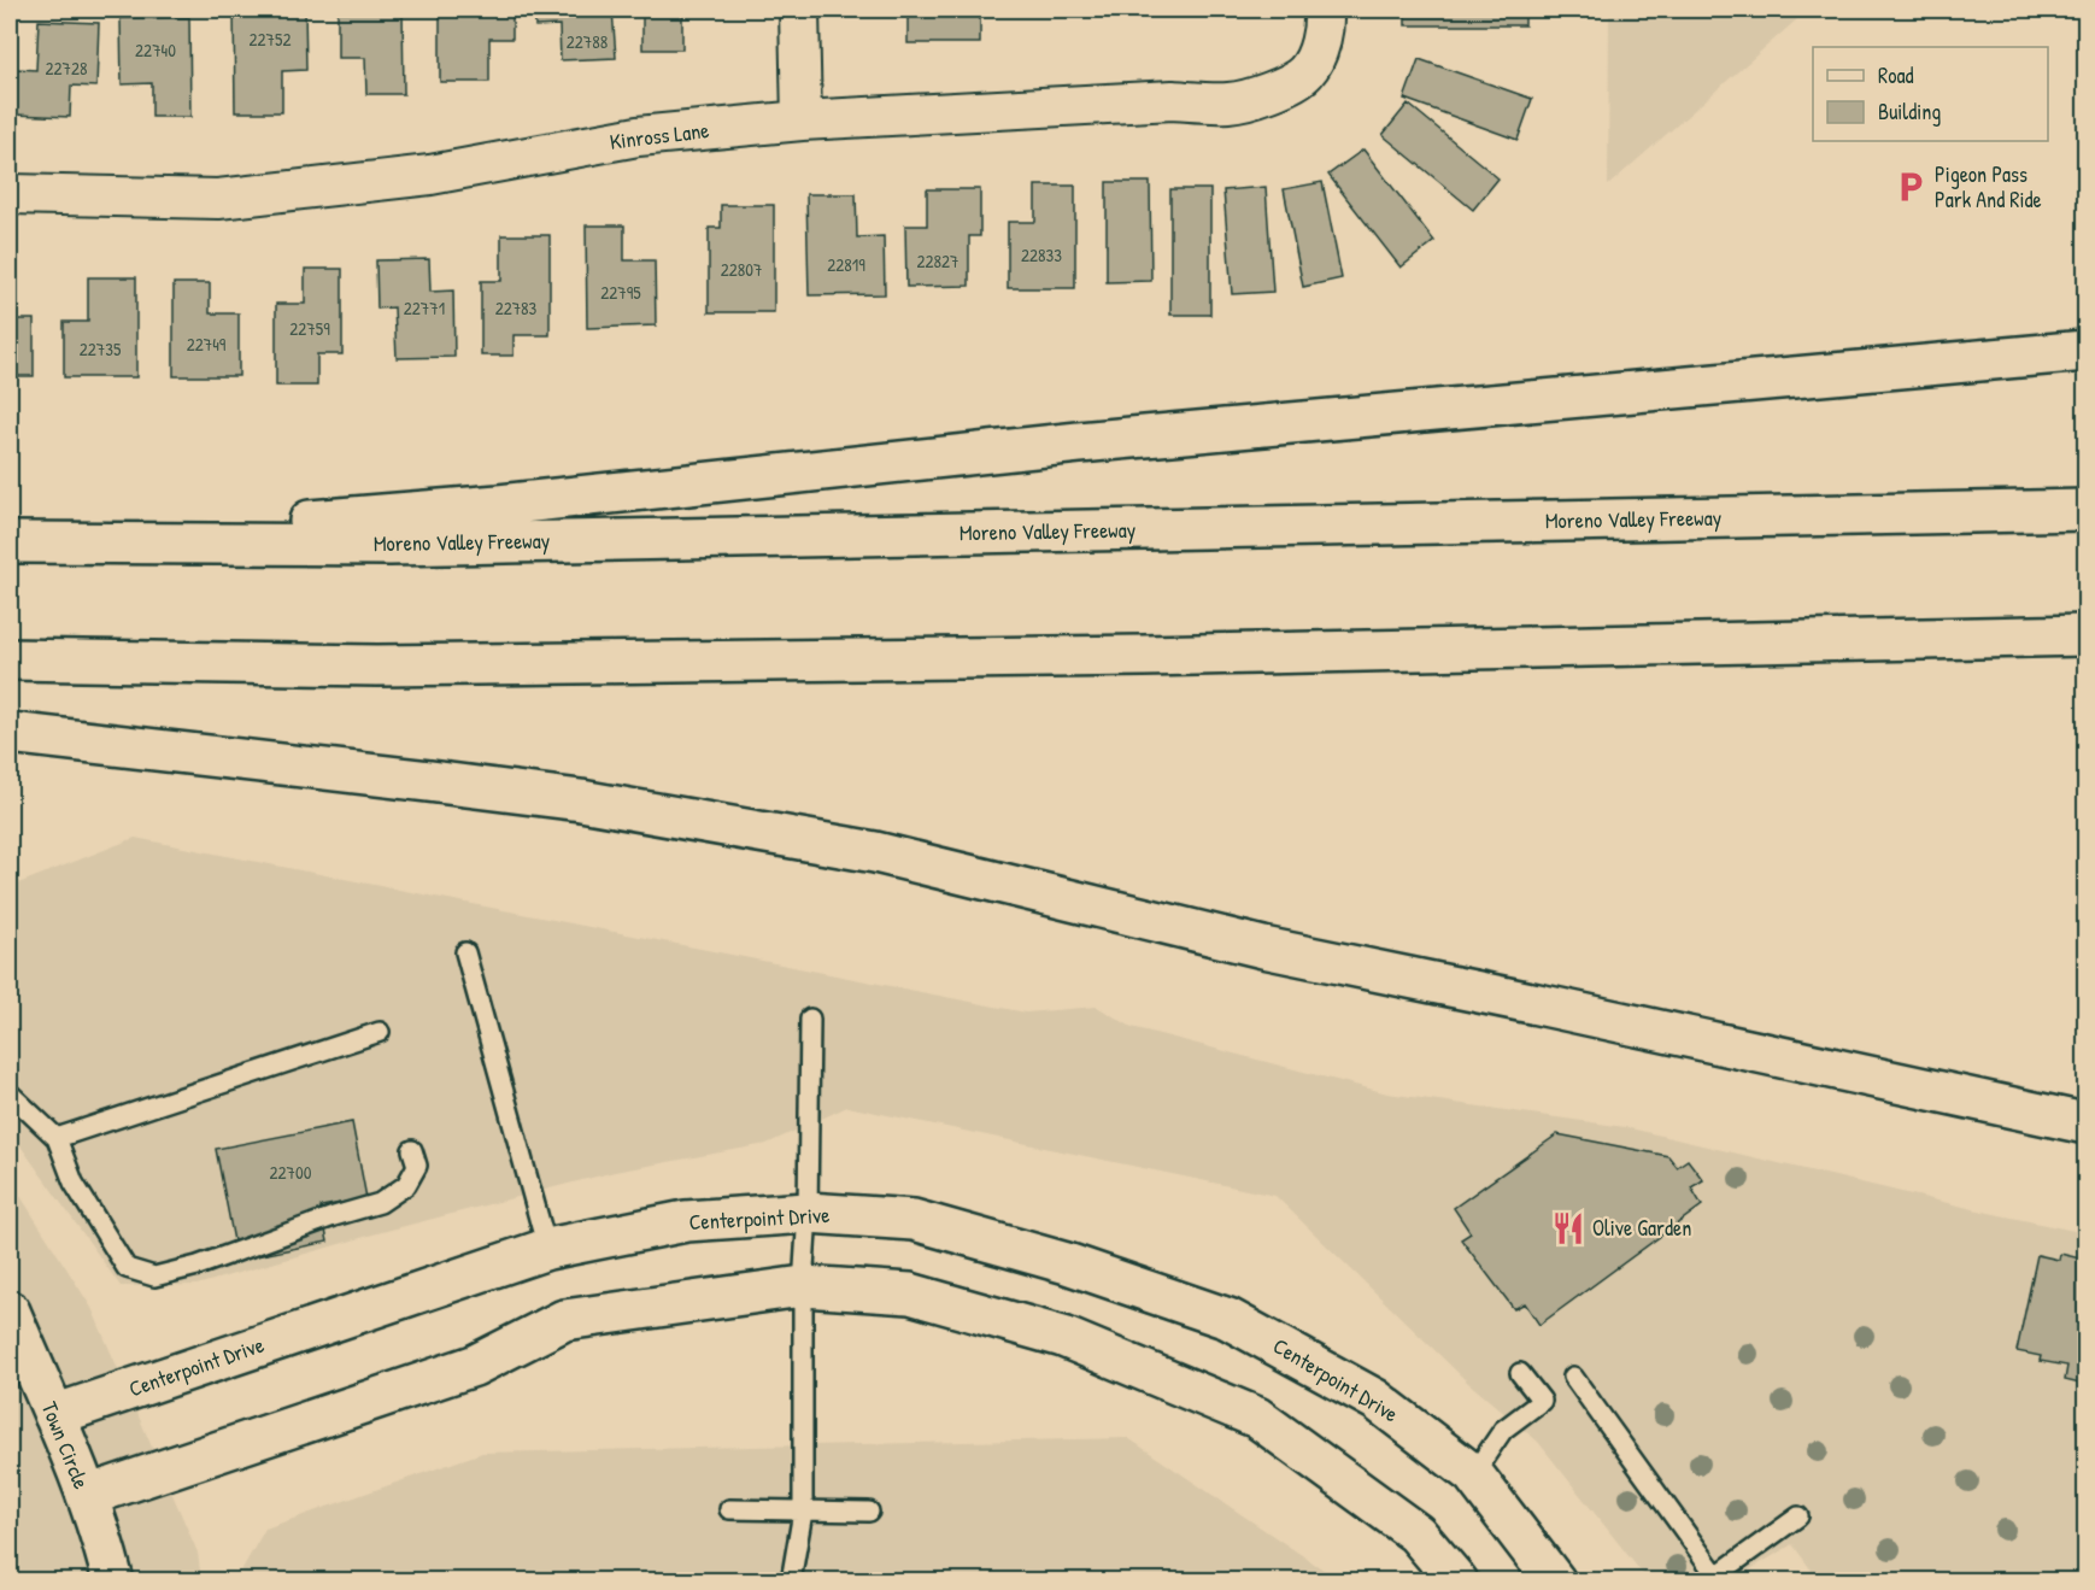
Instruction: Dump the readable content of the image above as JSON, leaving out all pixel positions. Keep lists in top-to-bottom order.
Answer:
{
  "streets": {
    "main road": ["Moreno Valley Freeway", "Centerpoint Drive", "Town Circle"],
    "street": ["Kinross Lane"]
  },
  "crossings": [
    ["Centerpoint Drive", "Town Circle"]
  ],
  "places": {
    "parking": ["Pigeon Pass Park And Ride"],
    "restaurant": ["Olive Garden"]
  },
  "house_numbers": [
    "22752",
    "22788",
    "22740",
    "22728",
    "22833",
    "22827",
    "22819",
    "22807",
    "22795",
    "22771",
    "22783",
    "22759",
    "22749",
    "22735",
    "22700"
  ],
  "legend": ["Road", "Building"]
}
